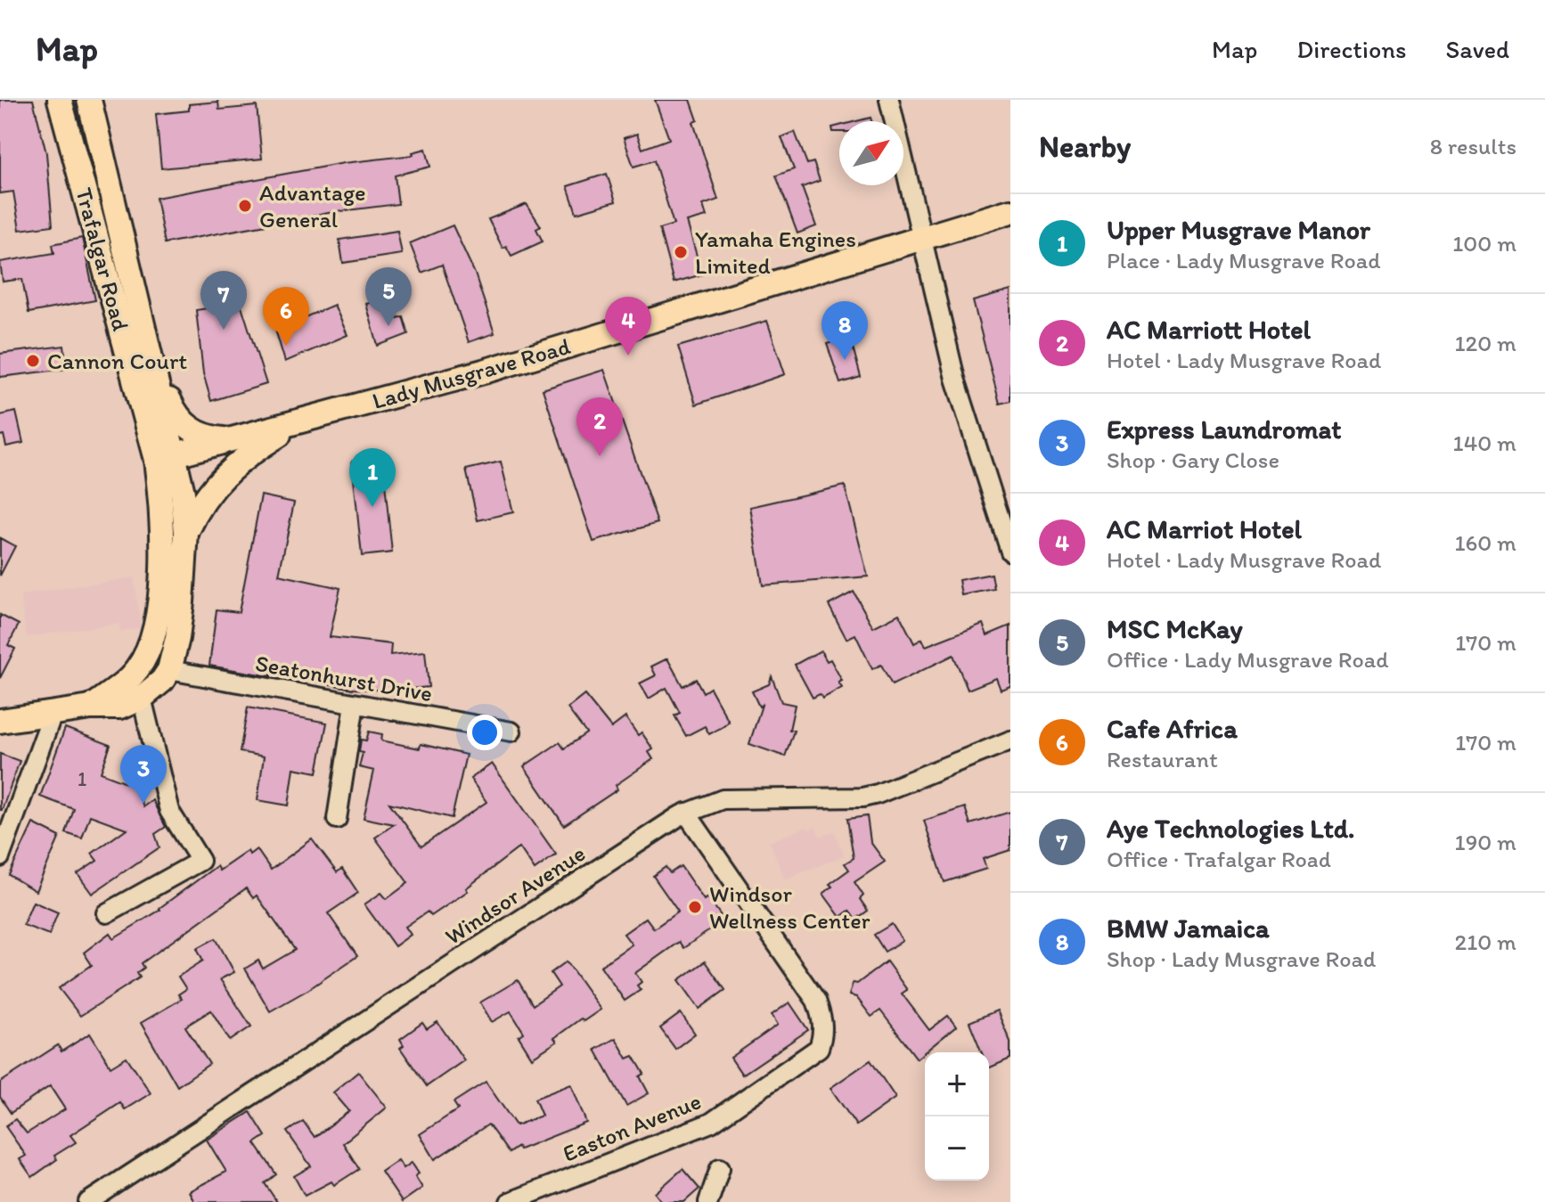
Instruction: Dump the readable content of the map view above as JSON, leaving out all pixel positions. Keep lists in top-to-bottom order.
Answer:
{
  "streets": {
    "main road": ["Trafalgar Road", "Lady Musgrave Road"],
    "street": ["Seatonhurst Drive", "Windsor Avenue", "Easton Avenue"]
  },
  "crossings": [
    ["Trafalgar Road", "Lady Musgrave Road"],
    ["Windsor Avenue", "Easton Avenue"]
  ],
  "places": [
    "Advantage General",
    "Yamaha Engines Limited",
    "Cannon Court",
    "Windsor Wellness Center"
  ],
  "house_numbers": ["1"],
  "north": "top right",
  "page": {
    "header": "Map",
    "nav": ["Map", "Directions", "Saved"],
    "heading": ["Nearby", "8 results"],
    "list": [
      {
        "mark": "1",
        "name": "Upper Musgrave Manor",
        "note": "Place · Lady Musgrave Road",
        "value": "100 m"
      },
      {
        "mark": "2",
        "name": "AC Marriott Hotel",
        "note": "Hotel · Lady Musgrave Road",
        "value": "120 m"
      },
      {
        "mark": "3",
        "name": "Express Laundromat",
        "note": "Shop · Gary Close",
        "value": "140 m"
      },
      {
        "mark": "4",
        "name": "AC Marriot Hotel",
        "note": "Hotel · Lady Musgrave Road",
        "value": "160 m"
      },
      {
        "mark": "5",
        "name": "MSC McKay",
        "note": "Office · Lady Musgrave Road",
        "value": "170 m"
      },
      {
        "mark": "6",
        "name": "Cafe Africa",
        "note": "Restaurant",
        "value": "170 m"
      },
      {
        "mark": "7",
        "name": "Aye Technologies Ltd.",
        "note": "Office · Trafalgar Road",
        "value": "190 m"
      },
      {
        "mark": "8",
        "name": "BMW Jamaica",
        "note": "Shop · Lady Musgrave Road",
        "value": "210 m"
      }
    ],
    "pins": [
      "5",
      "7",
      "6",
      "4",
      "8",
      "2",
      "1",
      "3"
    ],
    "map_buttons": ["+", "−"]
  }
}
